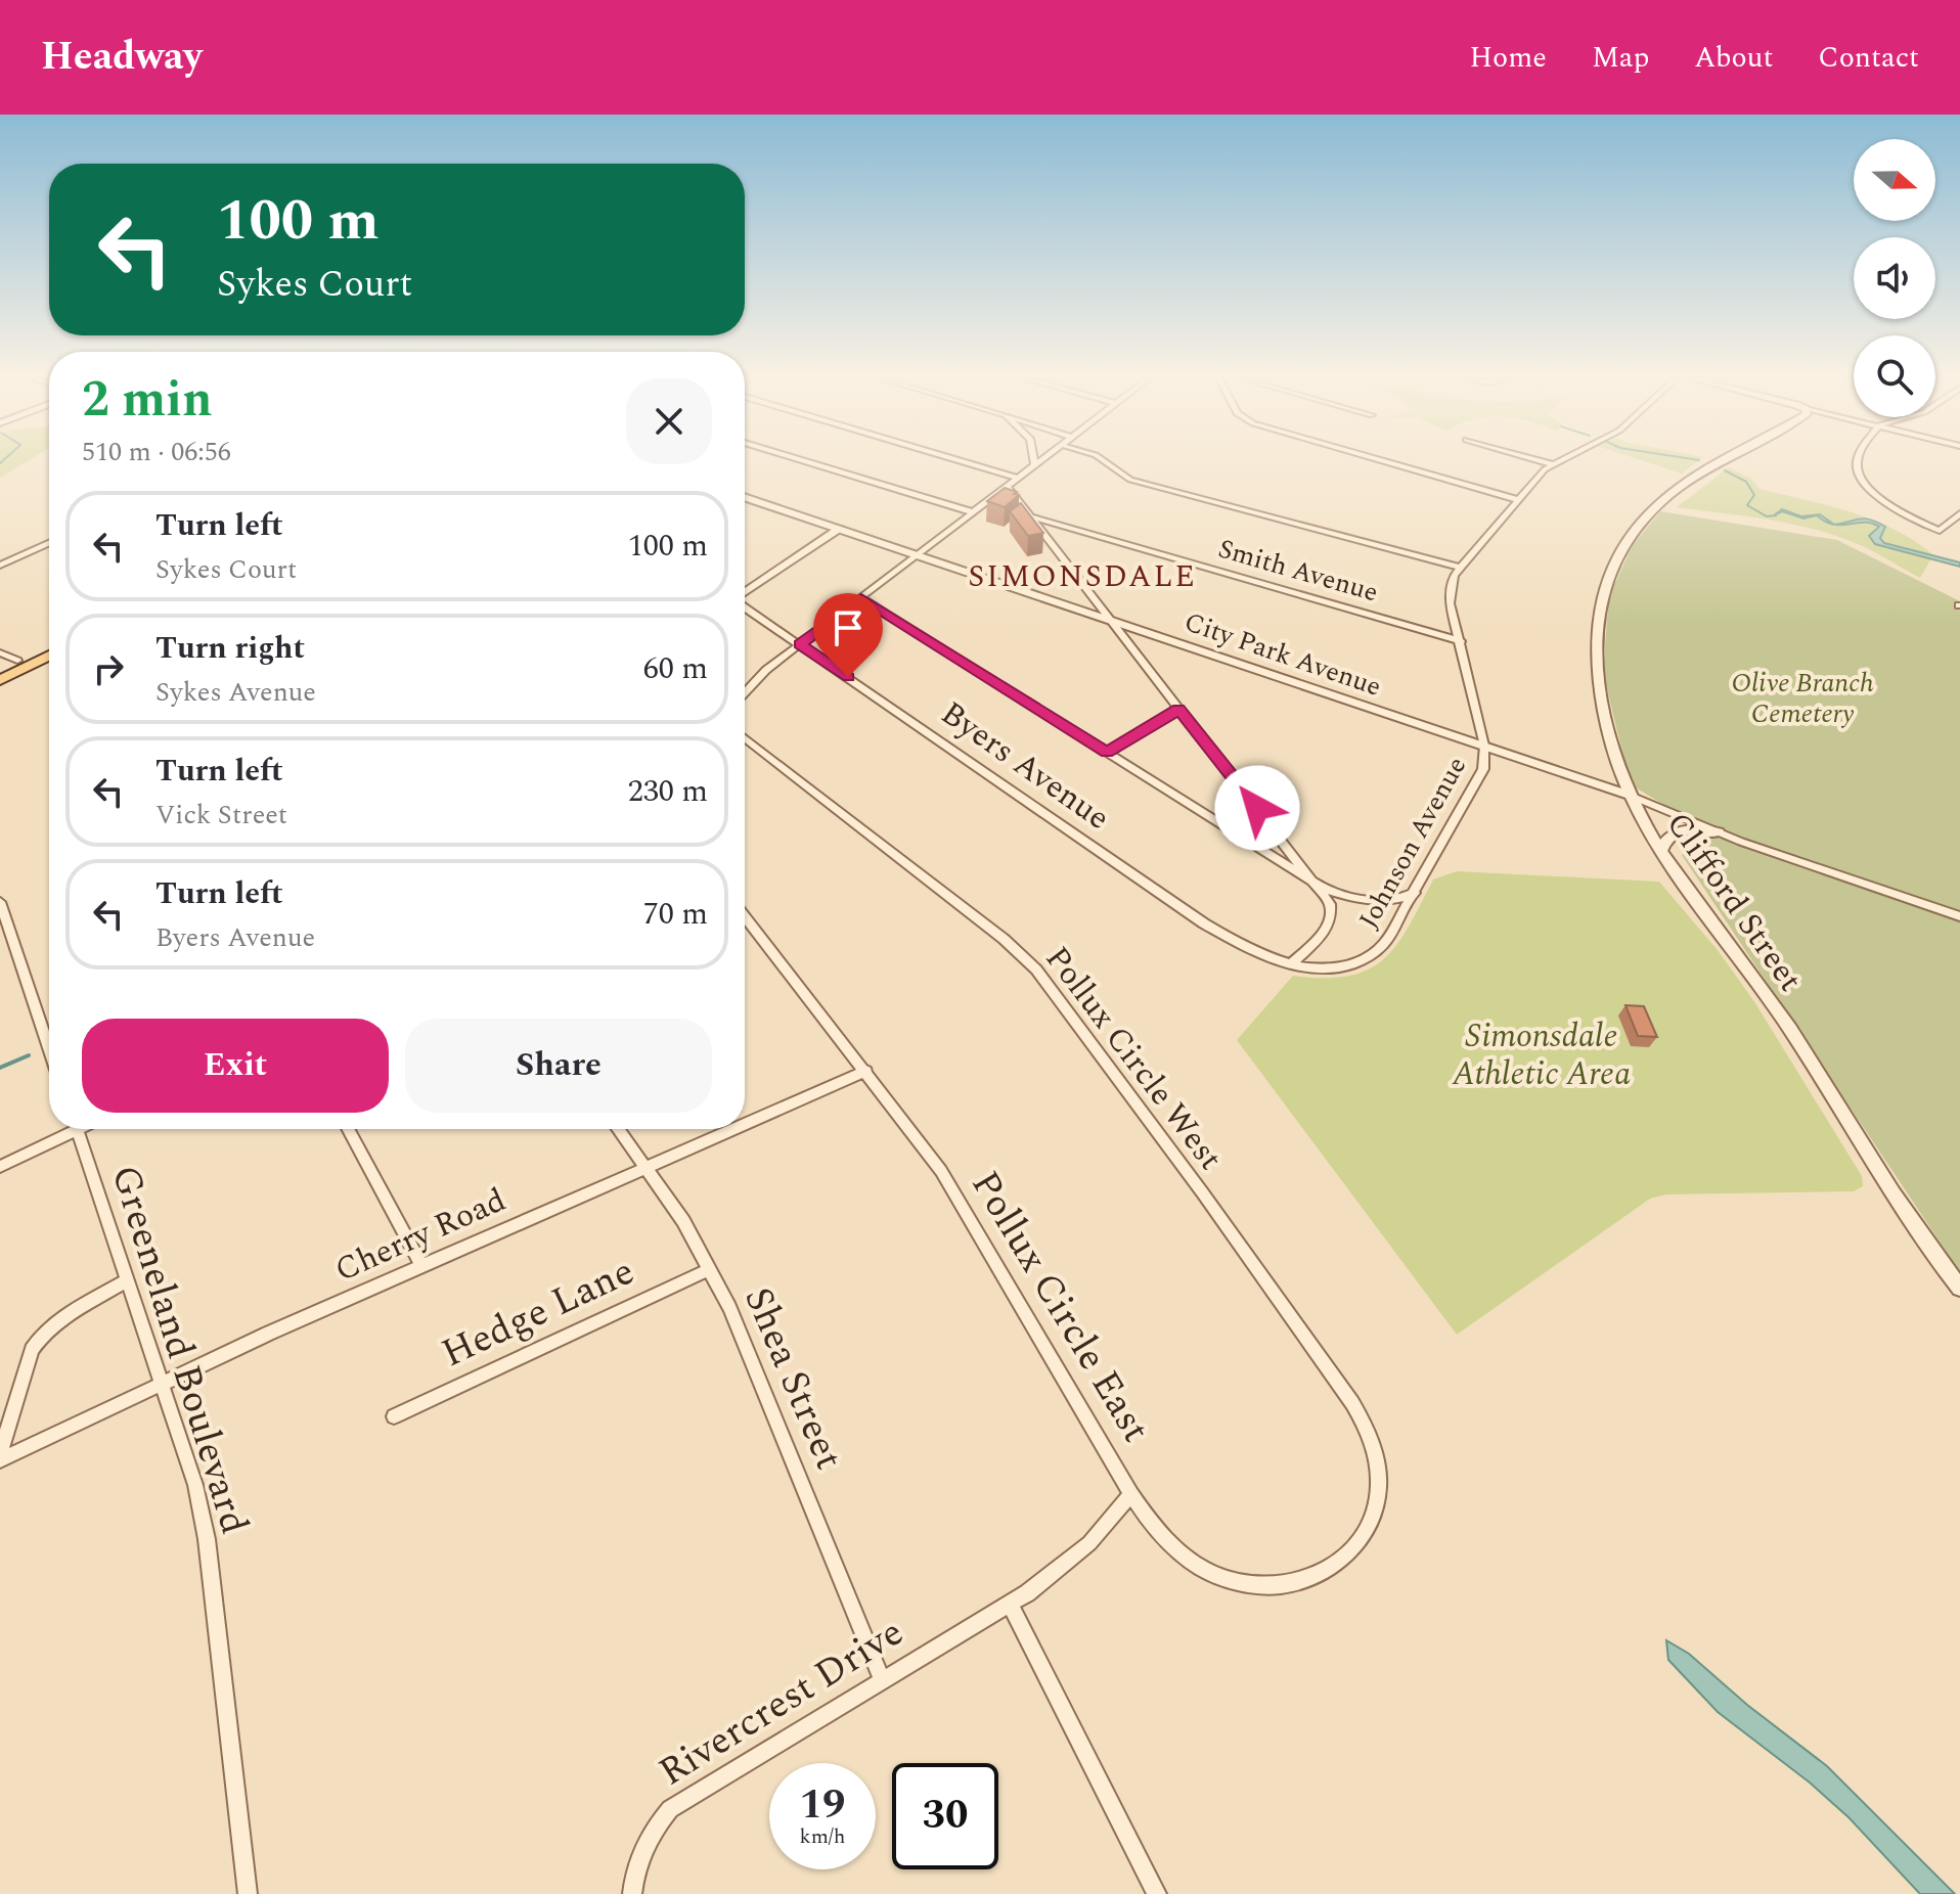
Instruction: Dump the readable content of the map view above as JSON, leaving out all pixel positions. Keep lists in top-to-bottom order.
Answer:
{
  "streets": {
    "street": [
      "Smith Avenue",
      "City Park Avenue",
      "Byers Avenue",
      "Johnson Avenue",
      "Clifford Street",
      "Pollux Circle West",
      "Cherry Road",
      "Pollux Circle East",
      "Hedge Lane",
      "Greeneland Boulevard",
      "Shea Street",
      "Rivercrest Drive"
    ]
  },
  "crossings": [
    ["Smith Avenue", "Johnson Avenue"],
    ["City Park Avenue", "Johnson Avenue"],
    ["City Park Avenue", "Clifford Street"],
    ["Byers Avenue", "Johnson Avenue"],
    ["Pollux Circle West", "Pollux Circle East"],
    ["Cherry Road", "Pollux Circle East"],
    ["Cherry Road", "Greeneland Boulevard"],
    ["Cherry Road", "Shea Street"],
    ["Pollux Circle East", "Rivercrest Drive"],
    ["Hedge Lane", "Shea Street"],
    ["Shea Street", "Rivercrest Drive"]
  ],
  "districts": ["SIMONSDALE"],
  "parks": ["Olive Branch Cemetery", "Simonsdale Athletic Area"],
  "north": "right",
  "page": {
    "header": "Headway",
    "nav": [
      "Home",
      "Map",
      "About",
      "Contact"
    ],
    "turn": ["100 m", "Sykes Court"],
    "heading": ["2 min", "510 m · 06:56"],
    "list": [
      {
        "name": "Turn left",
        "note": "Sykes Court",
        "value": "100 m"
      },
      {
        "name": "Turn right",
        "note": "Sykes Avenue",
        "value": "60 m"
      },
      {
        "name": "Turn left",
        "note": "Vick Street",
        "value": "230 m"
      },
      {
        "name": "Turn left",
        "note": "Byers Avenue",
        "value": "70 m"
      }
    ],
    "buttons": ["Exit", "Share"],
    "speed": "19 km/h",
    "limit": "30"
  }
}
